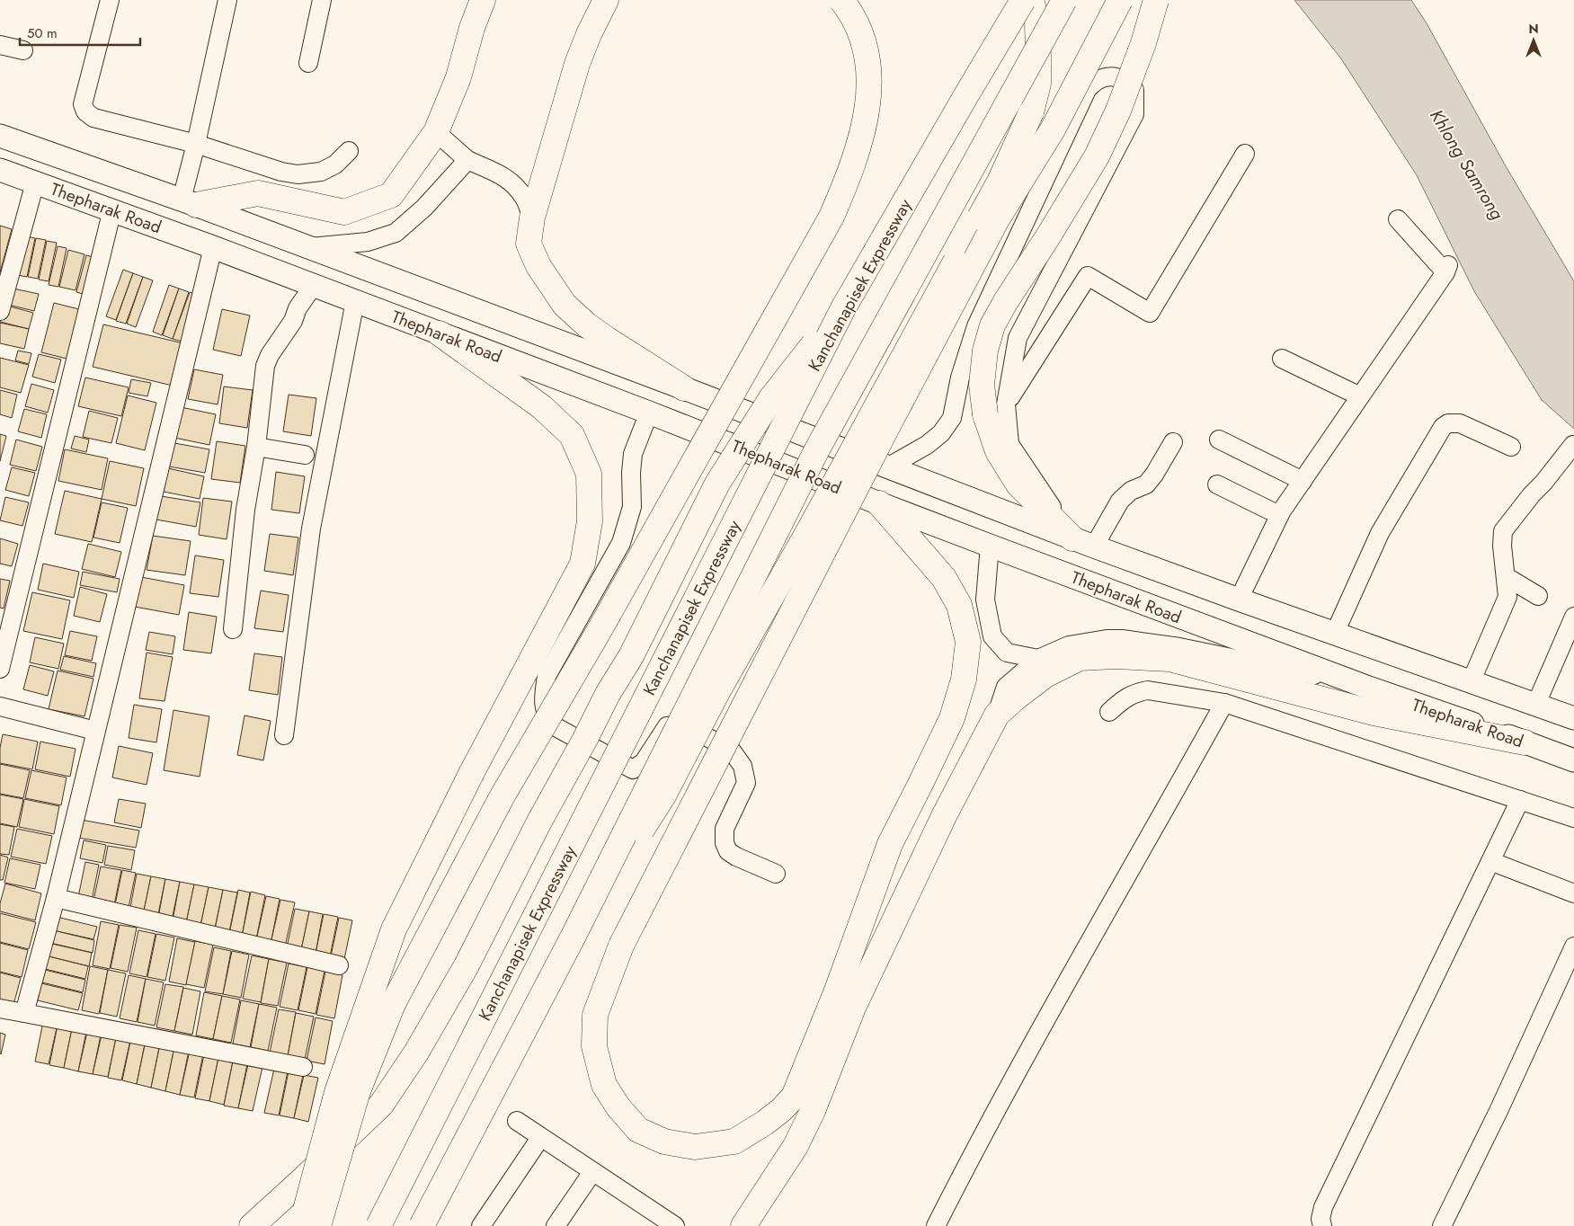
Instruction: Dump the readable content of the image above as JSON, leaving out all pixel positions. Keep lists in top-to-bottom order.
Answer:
{
  "streets": {
    "highway": ["Kanchanapisek Expressway"],
    "main road": ["Thepharak Road"]
  },
  "water": ["Khlong Samrong"],
  "scale_bar": "50 m",
  "north": "top"
}
